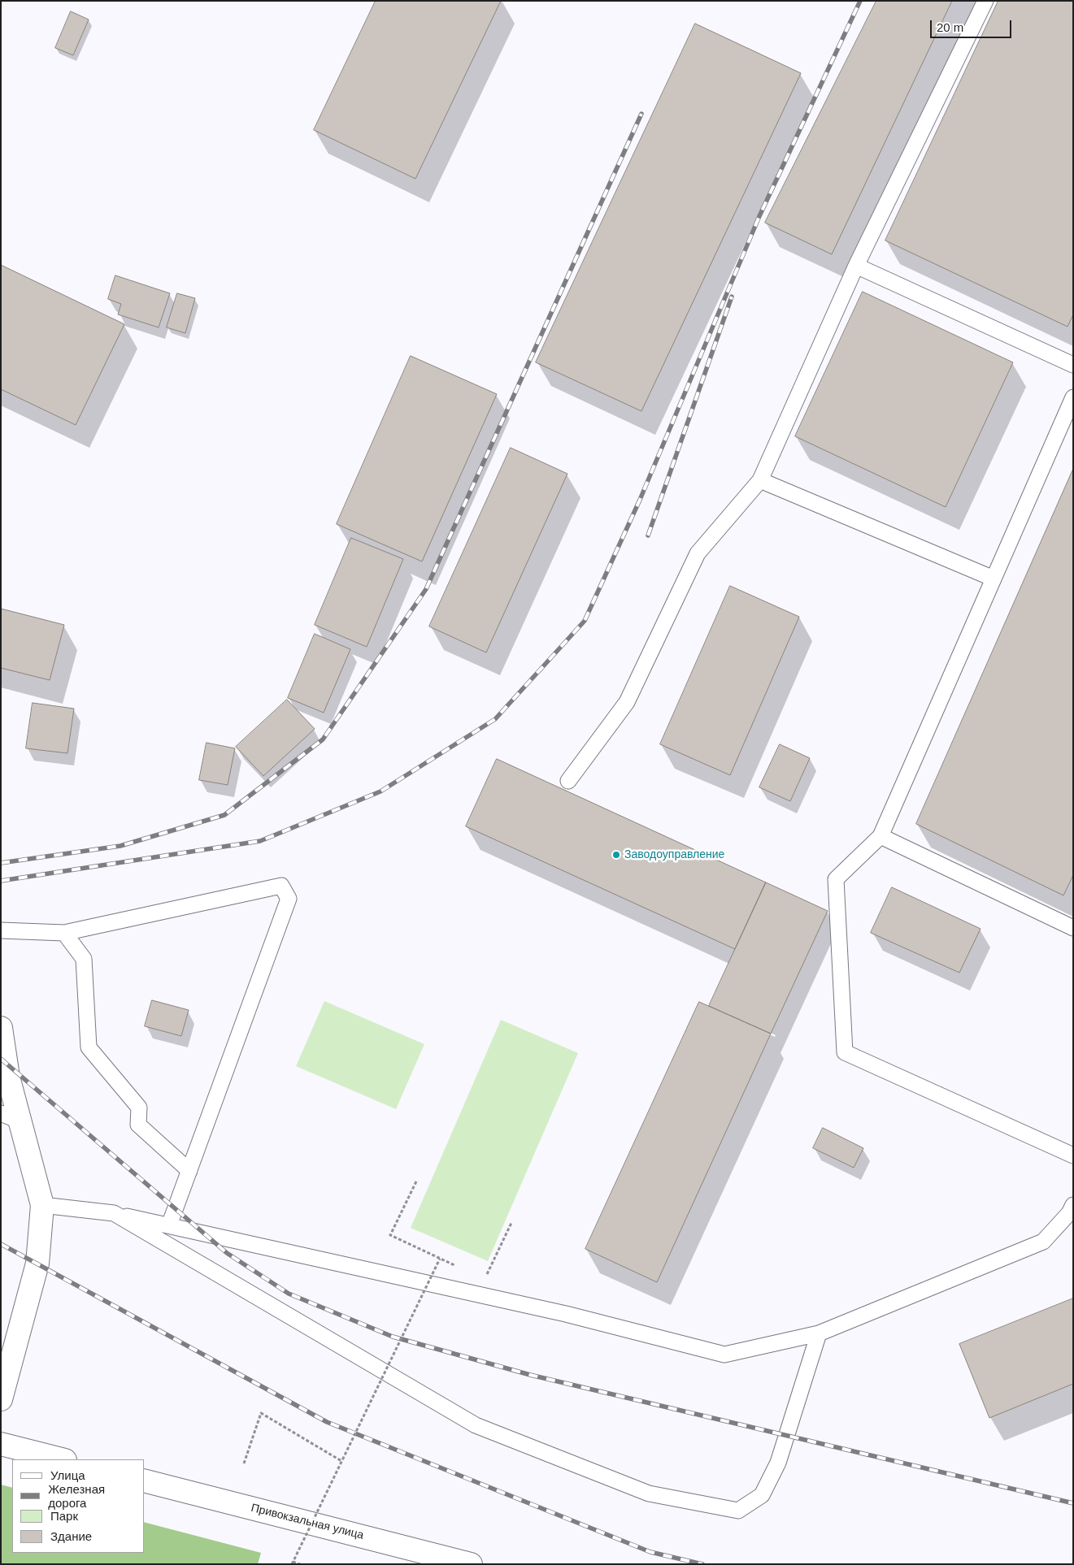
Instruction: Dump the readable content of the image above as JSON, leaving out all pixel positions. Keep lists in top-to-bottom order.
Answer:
{
  "streets": {
    "main road": ["Привокзальная улица"]
  },
  "places": ["Заводоуправление"],
  "legend": [
    "Улица",
    "Железная дорога",
    "Парк",
    "Здание"
  ],
  "scale_bar": "20 m"
}
